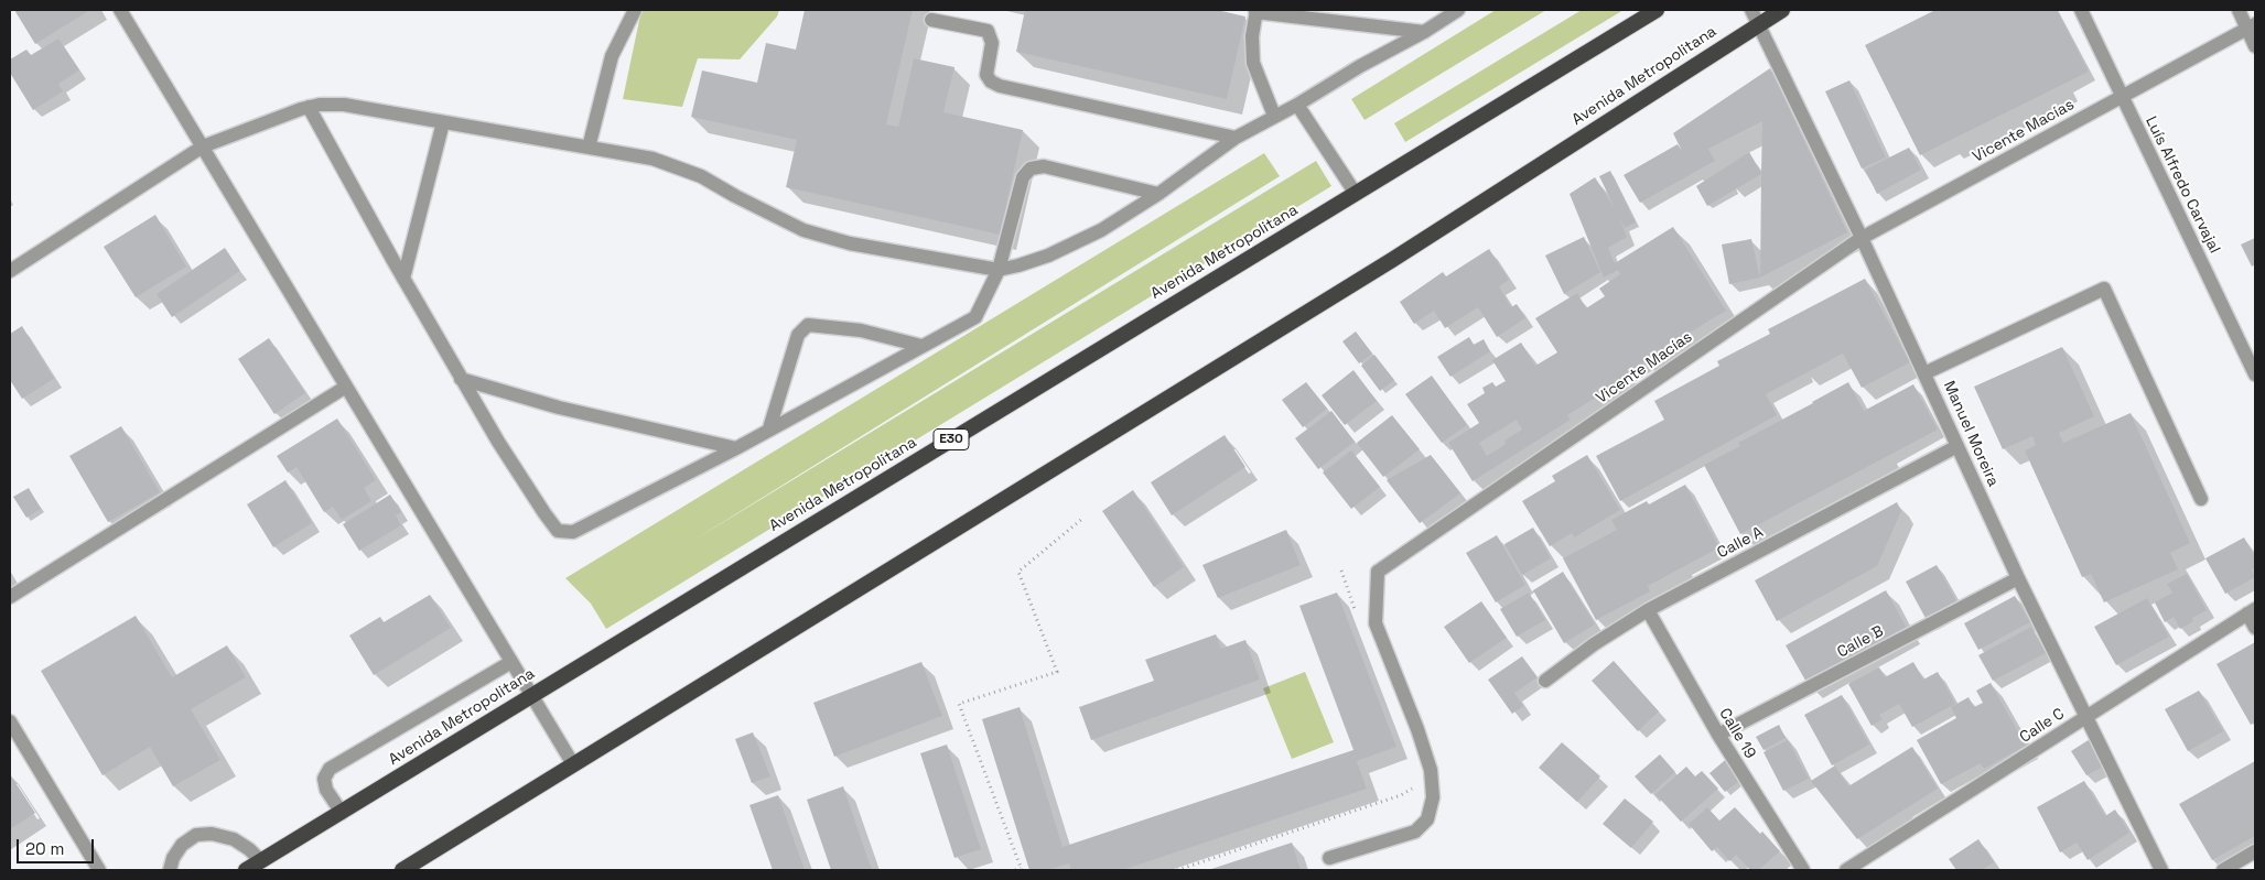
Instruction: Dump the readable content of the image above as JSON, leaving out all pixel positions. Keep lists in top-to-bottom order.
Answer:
{
  "streets": {
    "highway": ["Avenida Metropolitana", "E30"],
    "street": [
      "Vicente Macías",
      "Luís Alfredo Carvajal",
      "Manuel Moreira",
      "Calle A",
      "Calle B",
      "Calle C",
      "Calle 19"
    ]
  },
  "crossings": [
    ["Avenida Metropolitana", "Manuel Moreira"],
    ["Vicente Macías", "Luís Alfredo Carvajal"],
    ["Vicente Macías", "Manuel Moreira"],
    ["Manuel Moreira", "Calle A"],
    ["Manuel Moreira", "Calle B"],
    ["Manuel Moreira", "Calle C"],
    ["Calle A", "Calle 19"],
    ["Calle B", "Calle 19"]
  ],
  "scale_bar": "20 m"
}
